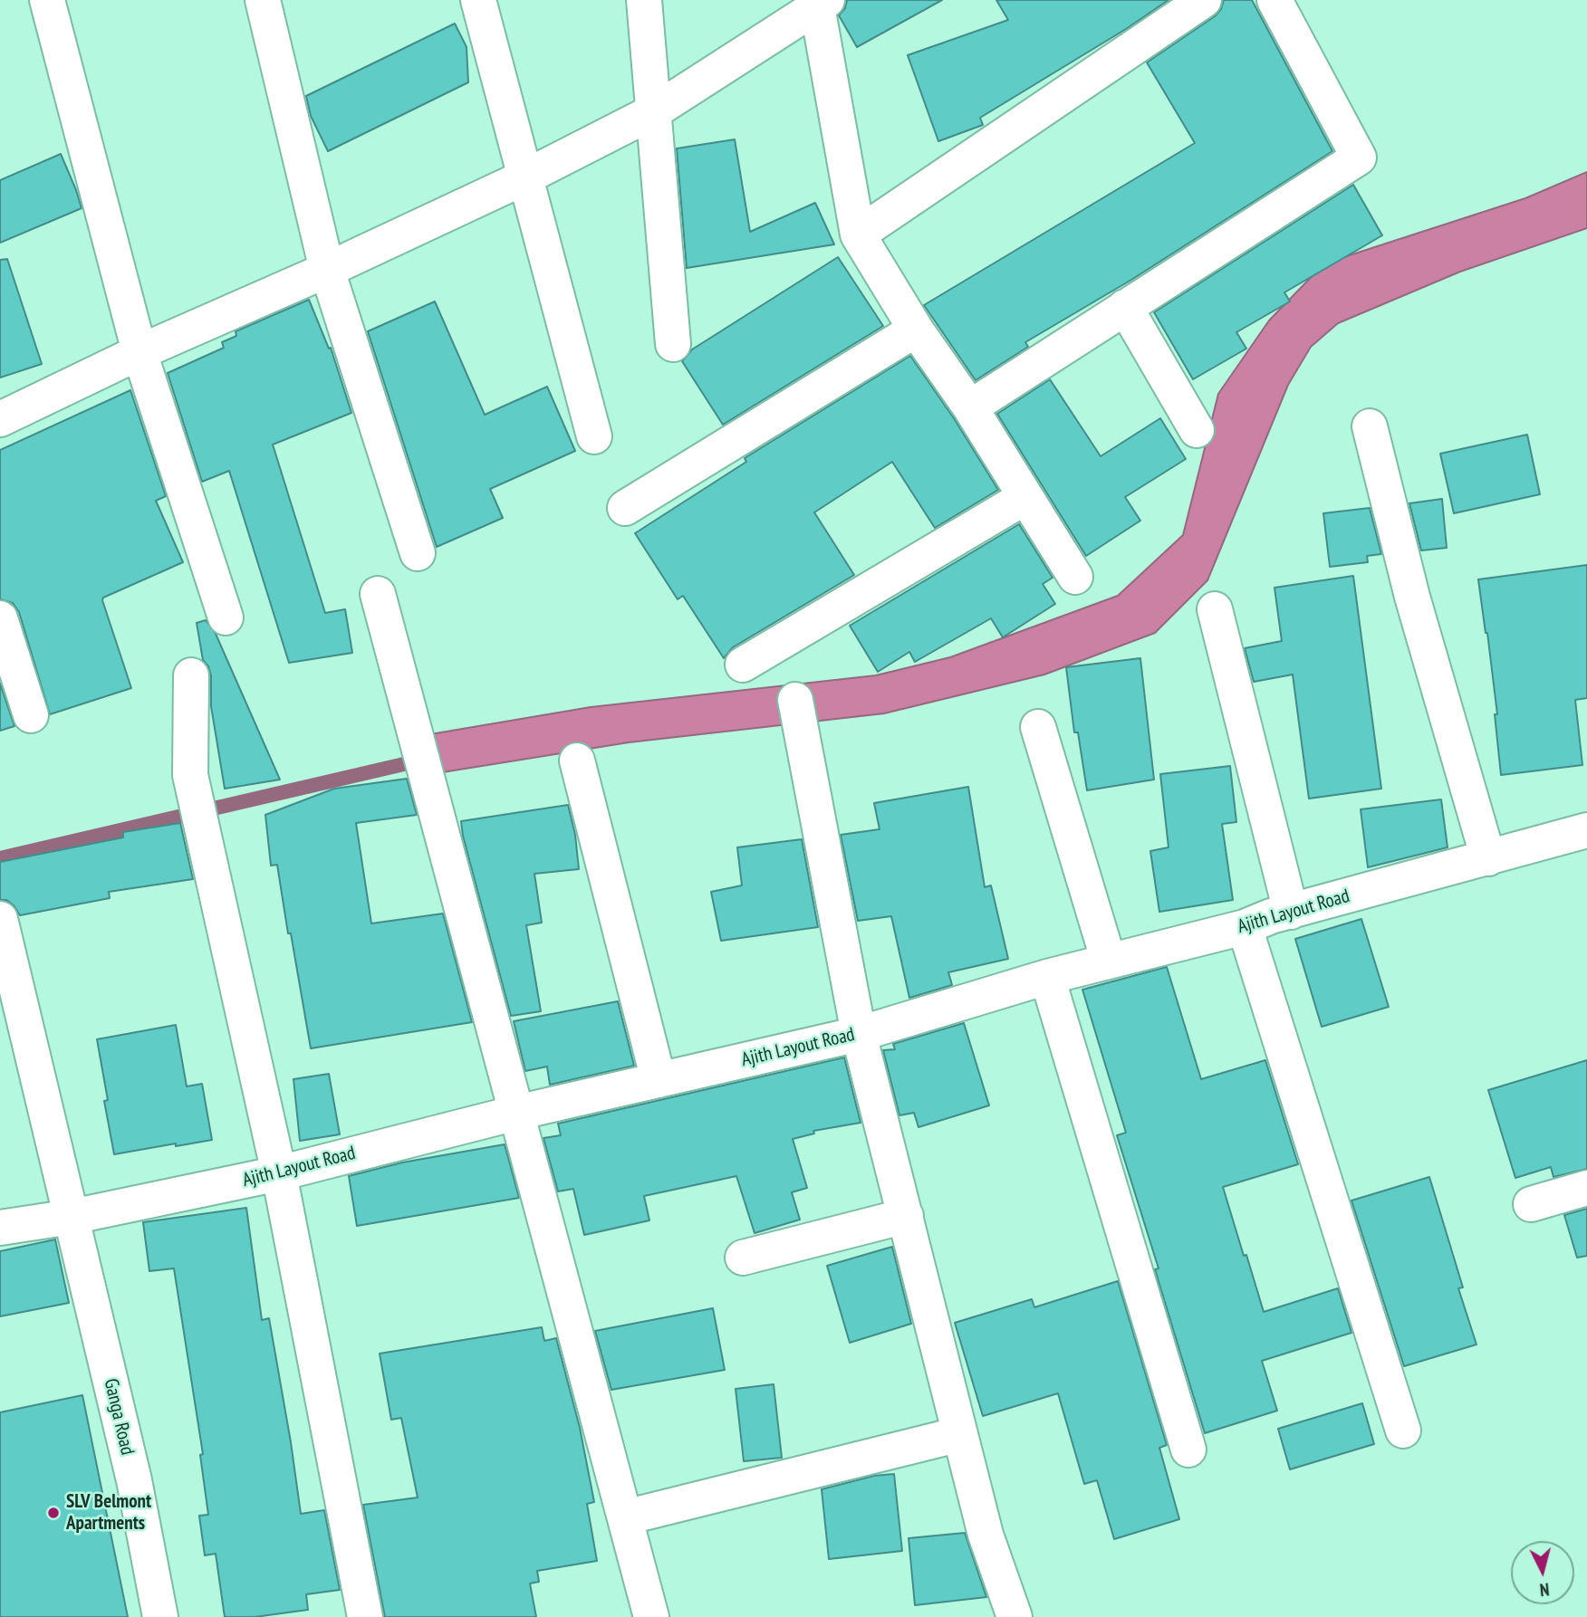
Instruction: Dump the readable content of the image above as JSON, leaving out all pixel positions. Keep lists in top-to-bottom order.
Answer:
{
  "streets": {
    "street": ["Ajith Layout Road", "Ganga Road"]
  },
  "crossings": [
    ["Ajith Layout Road", "Ganga Road"]
  ],
  "places": ["SLV Belmont Apartments"],
  "north": "bottom"
}
